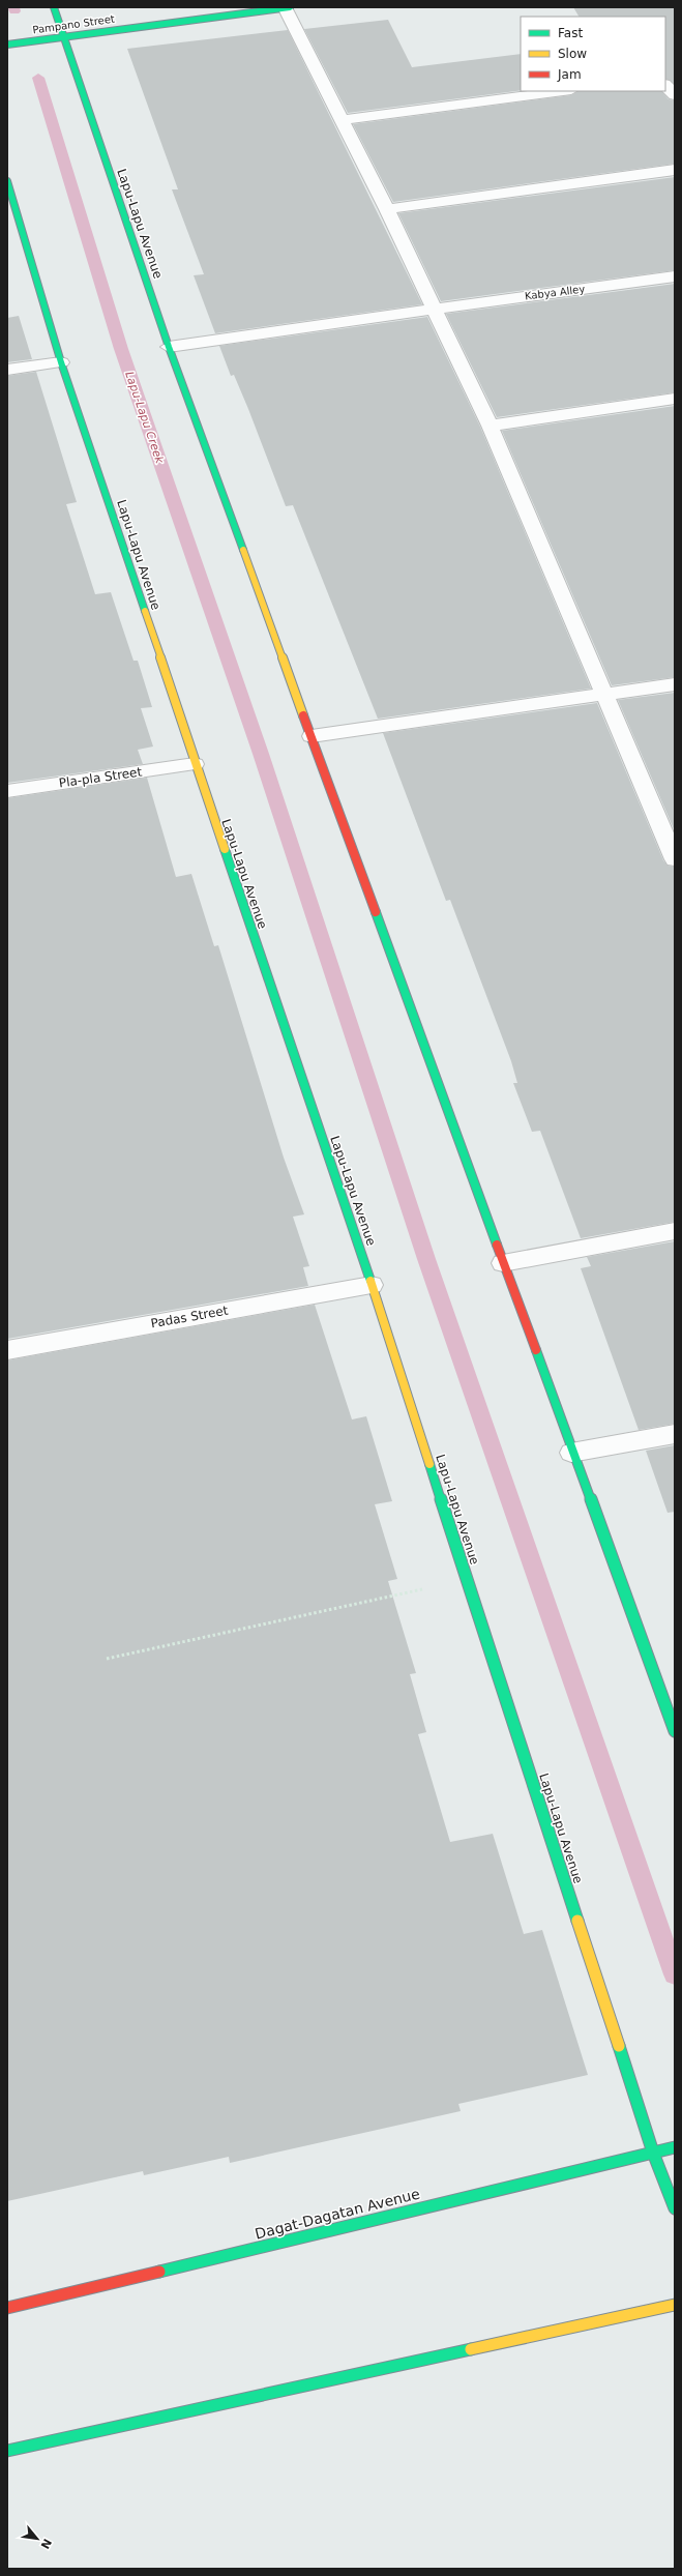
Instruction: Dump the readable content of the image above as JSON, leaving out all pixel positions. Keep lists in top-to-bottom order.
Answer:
{
  "streets": {
    "main road": ["Pampano Street", "Lapu-Lapu Avenue", "Dagat-Dagatan Avenue"],
    "street": ["Kabya Alley", "Pla-pla Street", "Padas Street"]
  },
  "crossings": [
    ["Pampano Street", "Lapu-Lapu Avenue"],
    ["Lapu-Lapu Avenue", "Kabya Alley"],
    ["Lapu-Lapu Avenue", "Pla-pla Street"],
    ["Lapu-Lapu Avenue", "Padas Street"],
    ["Lapu-Lapu Avenue", "Dagat-Dagatan Avenue"]
  ],
  "water": ["Lapu-Lapu Creek"],
  "legend": ["Fast", "Slow", "Jam"],
  "north": "bottom right"
}
